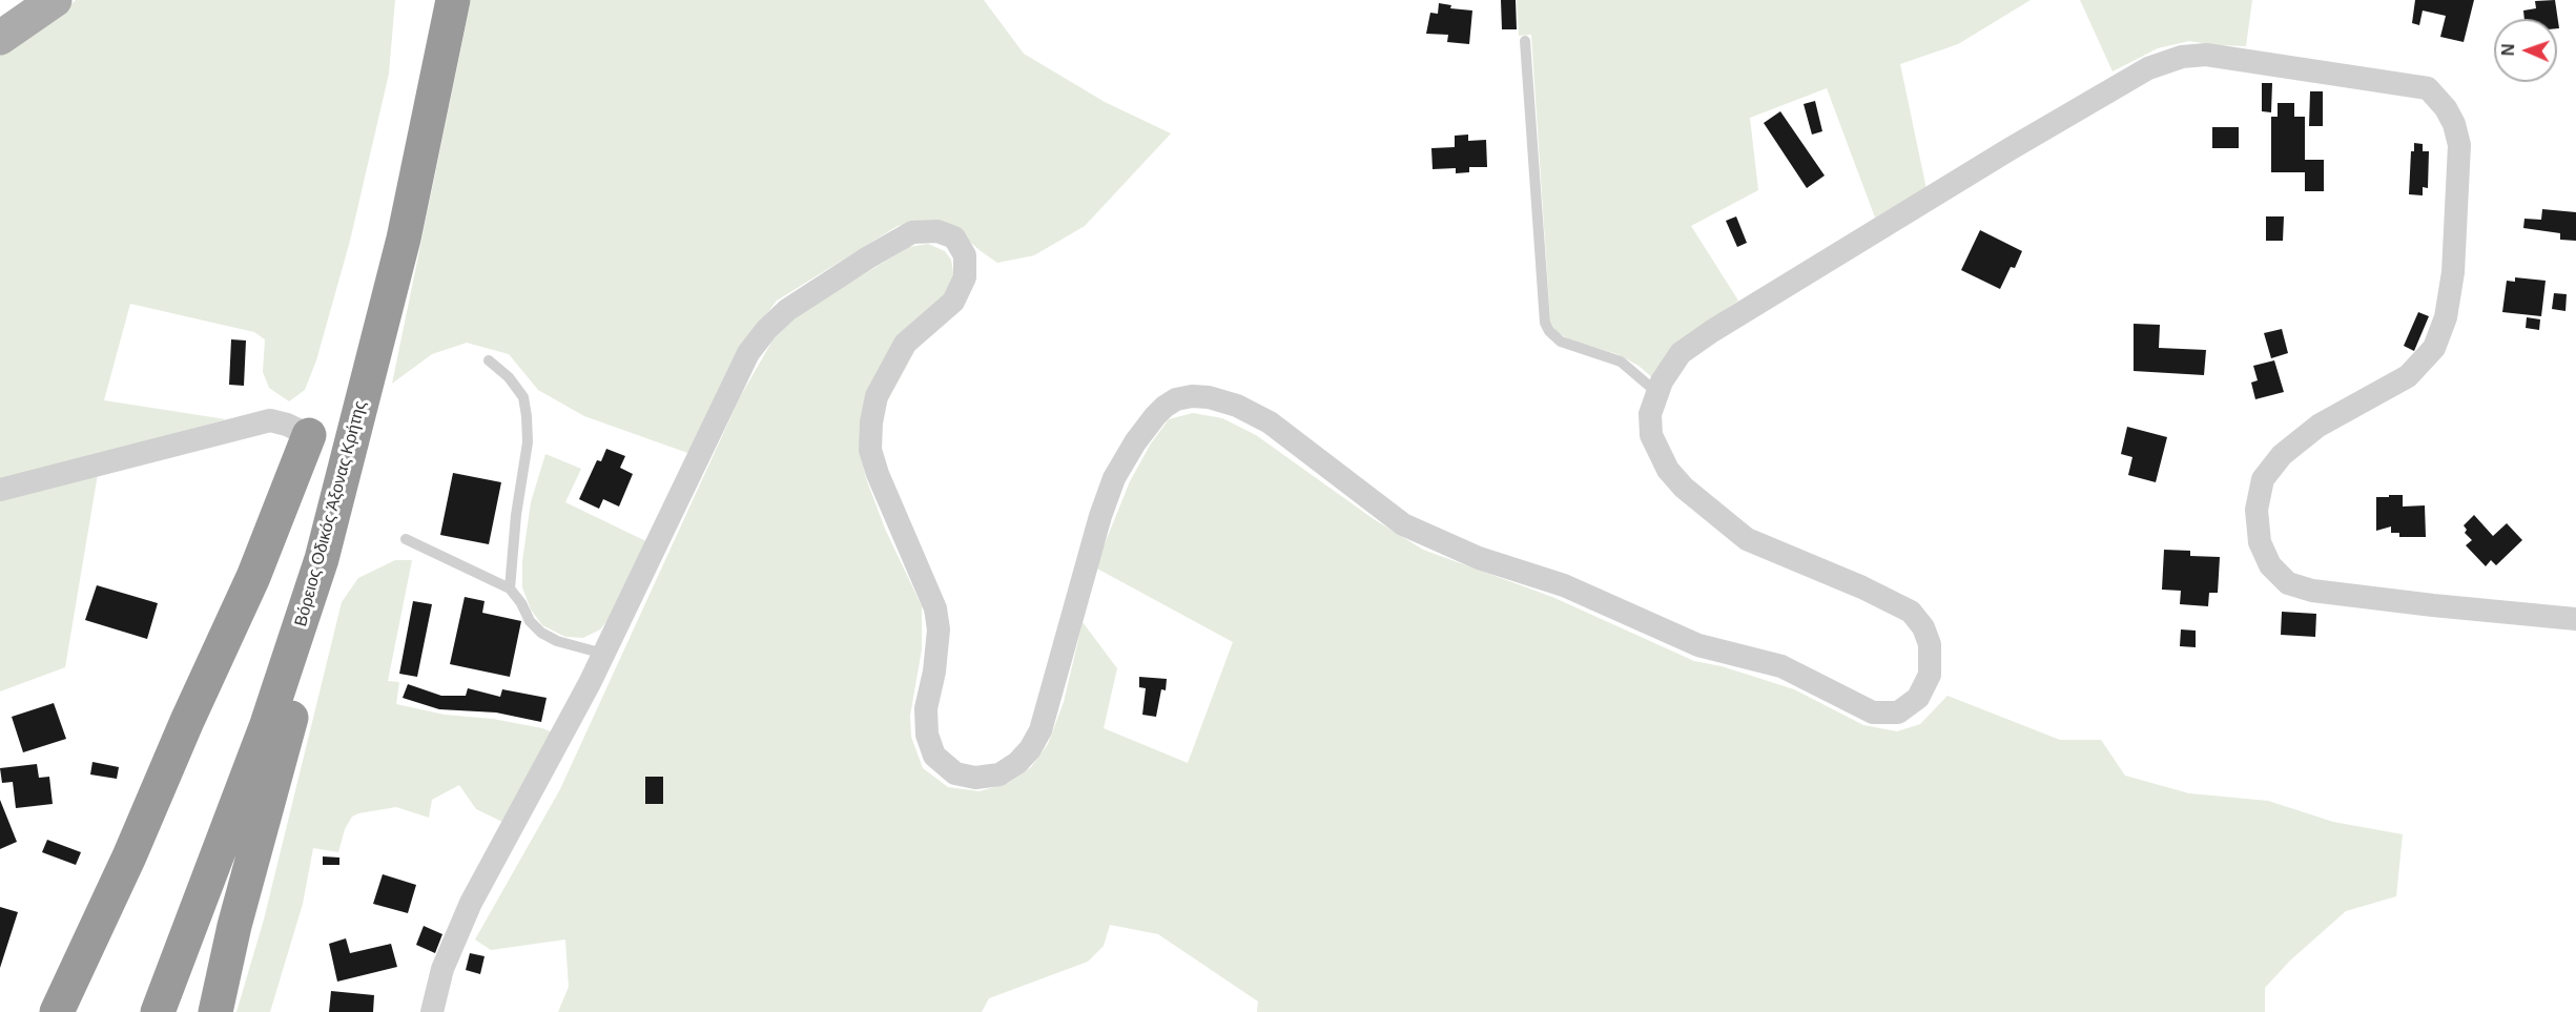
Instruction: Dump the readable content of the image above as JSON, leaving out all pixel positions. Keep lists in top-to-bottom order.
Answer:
{
  "streets": {
    "highway": ["Βόρειος Οδικός Άξονας Κρήτης"]
  },
  "north": "left"
}
